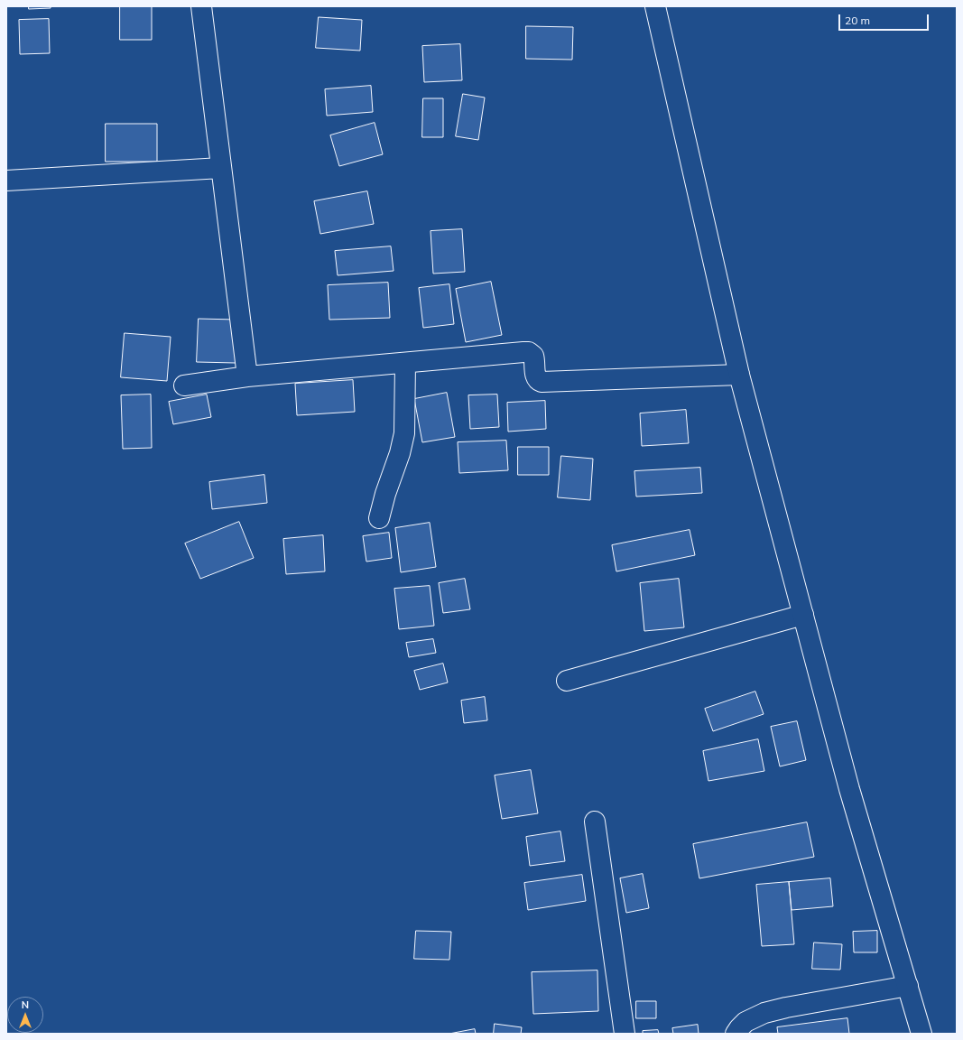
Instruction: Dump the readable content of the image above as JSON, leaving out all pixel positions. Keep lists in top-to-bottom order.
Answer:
{
  "scale_bar": "20 m",
  "north": "top"
}
